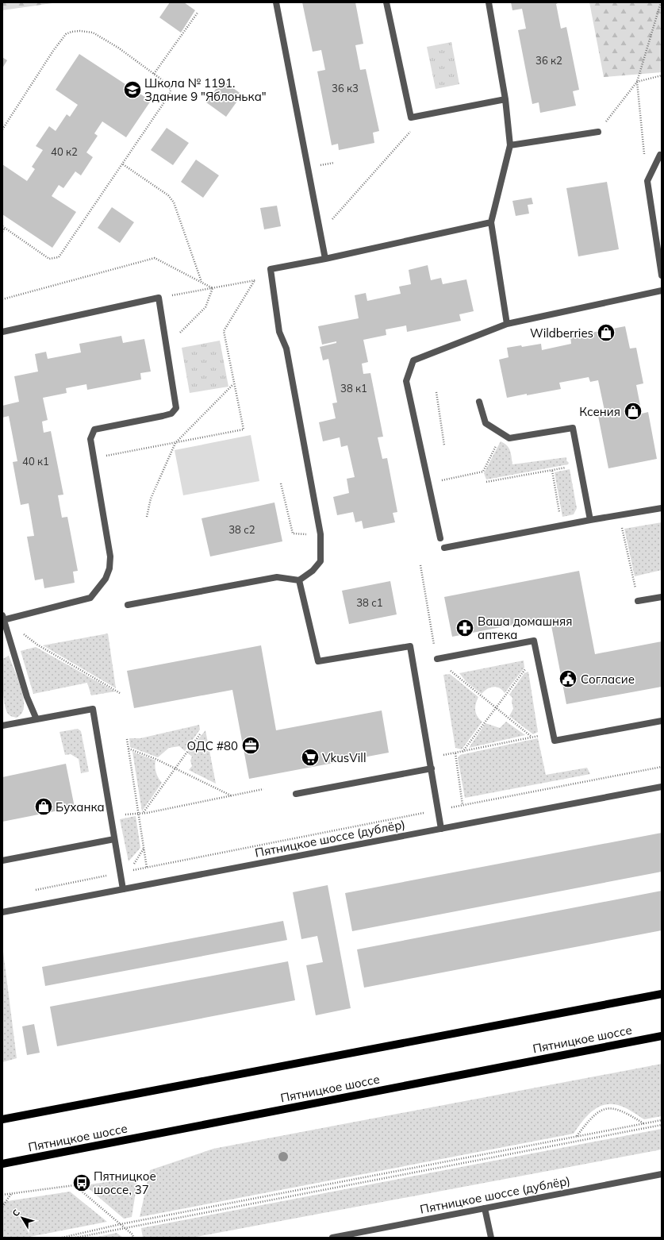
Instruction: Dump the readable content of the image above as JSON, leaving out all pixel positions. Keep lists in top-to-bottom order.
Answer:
{
  "streets": {
    "main road": ["Пятницкое шоссе"],
    "street": ["Пятницкое шоссе (дублёр)"]
  },
  "places": {
    "school or university": ["Школа № 1191. Здание 9 \"Яблонька\""],
    "shop": ["Wildberries", "Ксения", "Буханка"],
    "pharmacy": ["Ваша домашняя аптека"],
    "public building": ["Согласие"],
    "office": ["ОДС #80"],
    "supermarket": ["VkusVill"],
    "bus stop": ["Пятницкое шоссе, 37"]
  },
  "house_numbers": [
    "36 к2",
    "36 к3",
    "40 к2",
    "38 к1",
    "40 к1",
    "38 с2",
    "38 с1"
  ],
  "north": "top left"
}
